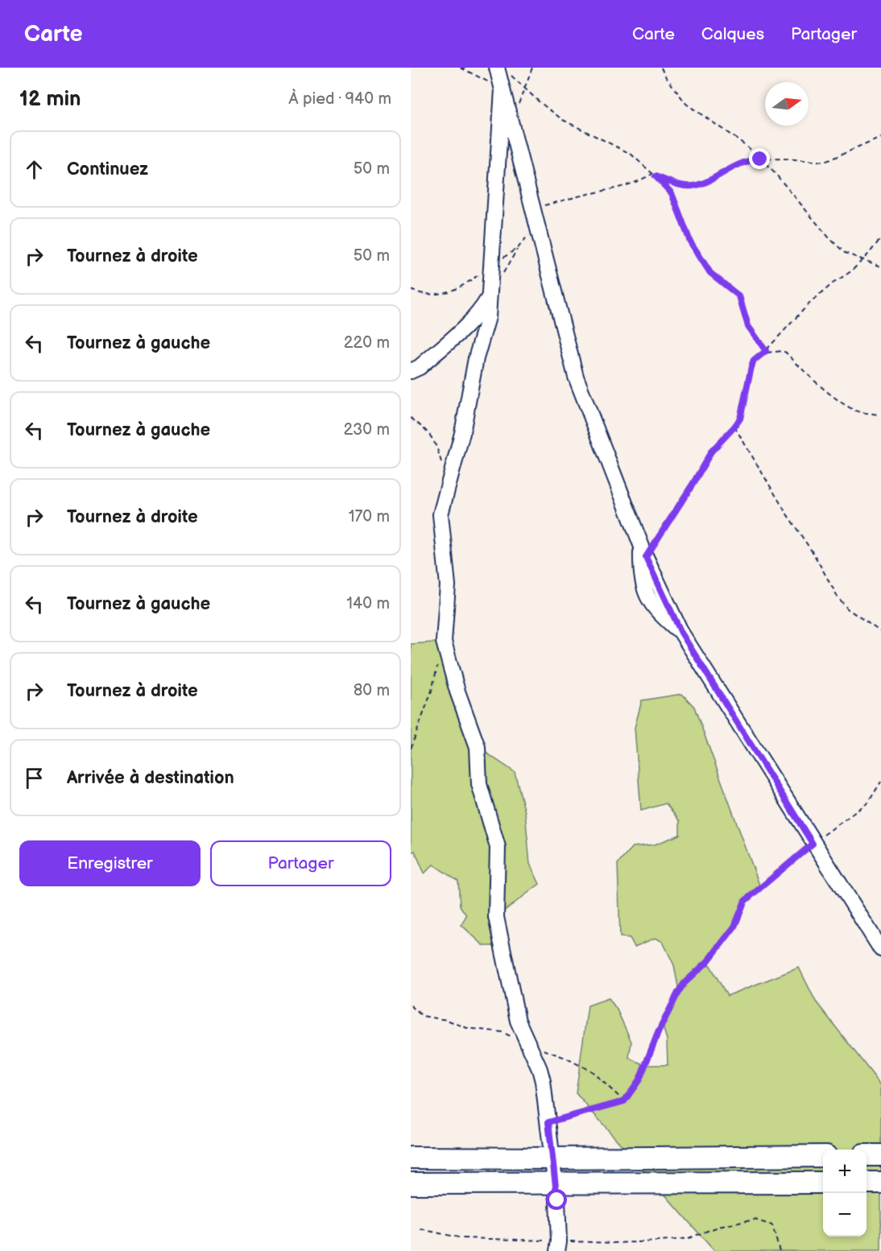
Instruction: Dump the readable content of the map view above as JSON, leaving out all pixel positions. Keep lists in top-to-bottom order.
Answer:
{
  "north": "right",
  "page": {
    "header": "Carte",
    "nav": ["Carte", "Calques", "Partager"],
    "heading": ["12 min", "À pied · 940 m"],
    "list": [
      ["Continuez", "50 m"],
      ["Tournez à droite", "50 m"],
      ["Tournez à gauche", "220 m"],
      ["Tournez à gauche", "230 m"],
      ["Tournez à droite", "170 m"],
      ["Tournez à gauche", "140 m"],
      ["Tournez à droite", "80 m"],
      "Arrivée à destination"
    ],
    "buttons": ["Enregistrer", "Partager"],
    "map_buttons": ["+", "−"]
  }
}
